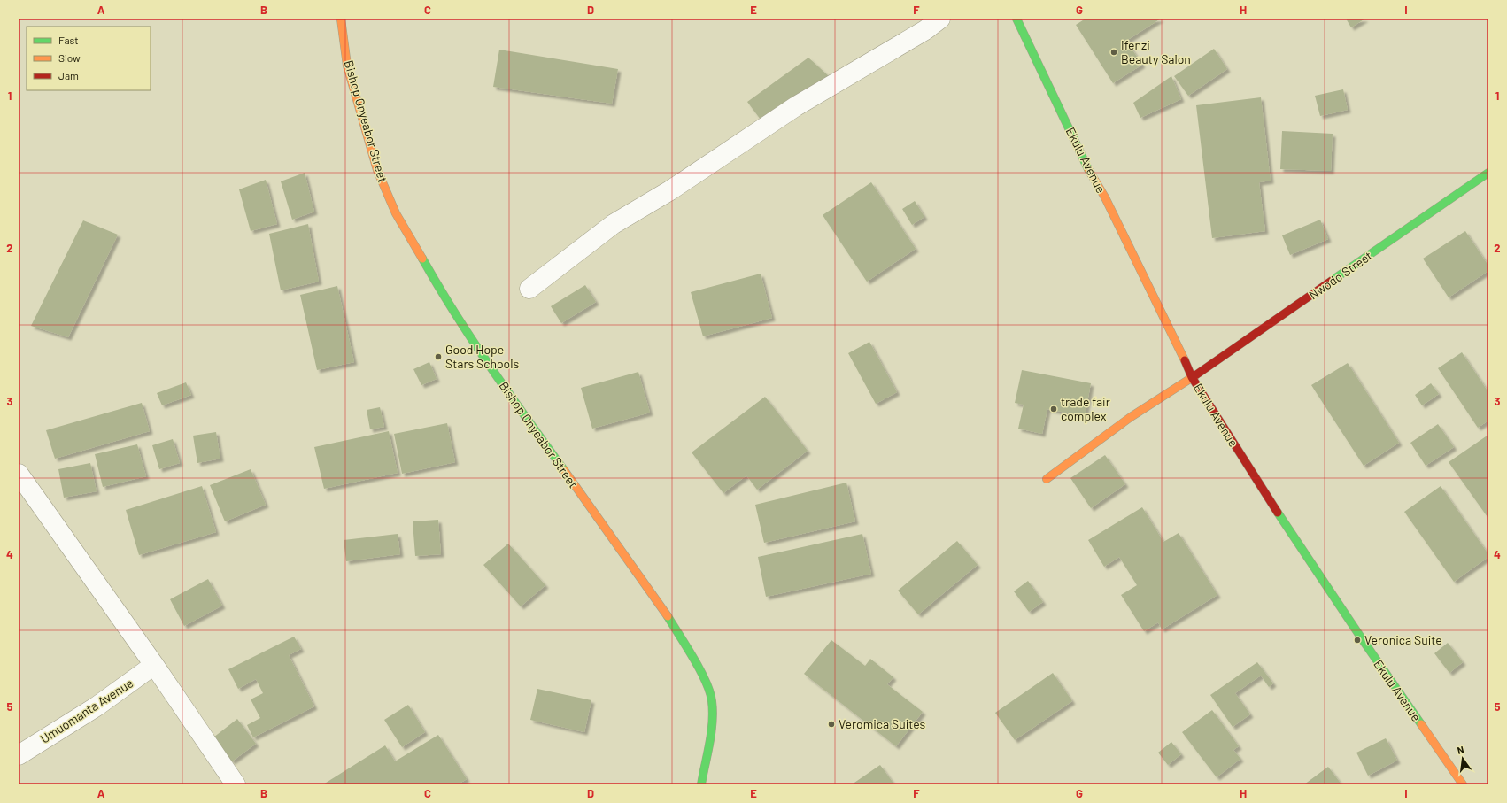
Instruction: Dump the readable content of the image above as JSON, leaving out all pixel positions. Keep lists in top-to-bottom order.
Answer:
{
  "streets": {
    "street": [
      "Bishop Onyeabor Street",
      "Ekulu Avenue",
      "Nwodo Street",
      "Umuomanta Avenue"
    ]
  },
  "crossings": [
    ["Ekulu Avenue", "Nwodo Street"]
  ],
  "places": [
    "Ifenzi Beauty Salon",
    "Good Hope Stars Schools",
    "trade fair complex",
    "Veronica Suite",
    "Veromica Suites"
  ],
  "legend": ["Fast", "Slow", "Jam"],
  "north": "top",
  "grid": {
    "columns": [
      "A",
      "B",
      "C",
      "D",
      "E",
      "F",
      "G",
      "H",
      "I"
    ],
    "rows": [
      "1",
      "2",
      "3",
      "4",
      "5"
    ]
  }
}
